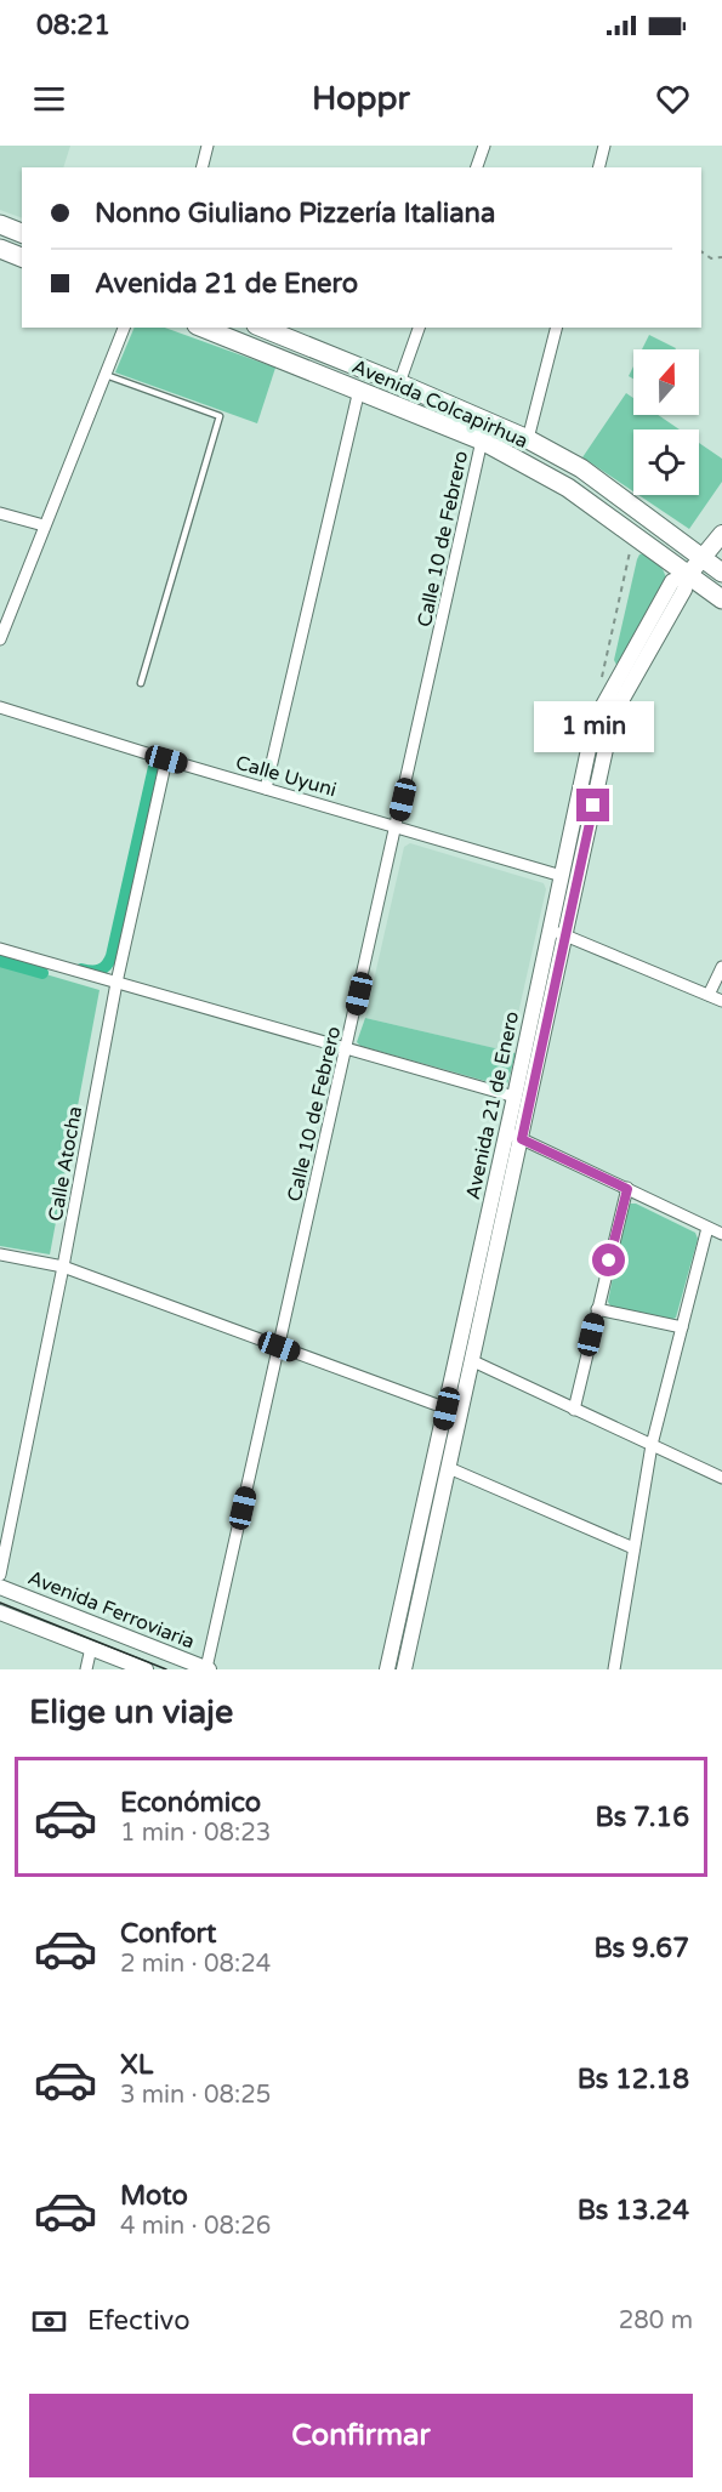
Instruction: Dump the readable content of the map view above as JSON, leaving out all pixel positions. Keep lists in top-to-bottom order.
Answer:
{
  "streets": {
    "main road": ["Avenida Colcapirhua", "Avenida 21 de Enero"],
    "street": [
      "Calle 10 de Febrero",
      "Calle Uyuni",
      "Calle Atocha",
      "Avenida Ferroviaria"
    ]
  },
  "crossings": [
    ["Avenida Colcapirhua", "Calle 10 de Febrero"],
    ["Avenida Colcapirhua", "Avenida 21 de Enero"],
    ["Calle 10 de Febrero", "Calle Uyuni"],
    ["Calle 10 de Febrero", "Avenida Ferroviaria"],
    ["Calle Uyuni", "Avenida 21 de Enero"],
    ["Calle Uyuni", "Calle Atocha"]
  ],
  "north": "top",
  "page": {
    "status": "08:21",
    "header": "Hoppr",
    "banner": ["Nonno Giuliano Pizzería Italiana", "Avenida 21 de Enero"],
    "bubble": "1 min",
    "heading": "Elige un viaje",
    "list": [
      {
        "name": "Económico",
        "note": "1 min · 08:23",
        "value": "Bs 7.16"
      },
      {
        "name": "Confort",
        "note": "2 min · 08:24",
        "value": "Bs 9.67"
      },
      {
        "name": "XL",
        "note": "3 min · 08:25",
        "value": "Bs 12.18"
      },
      {
        "name": "Moto",
        "note": "4 min · 08:26",
        "value": "Bs 13.24"
      }
    ],
    "pay": ["Efectivo", "280 m"],
    "buttons": "Confirmar"
  }
}
